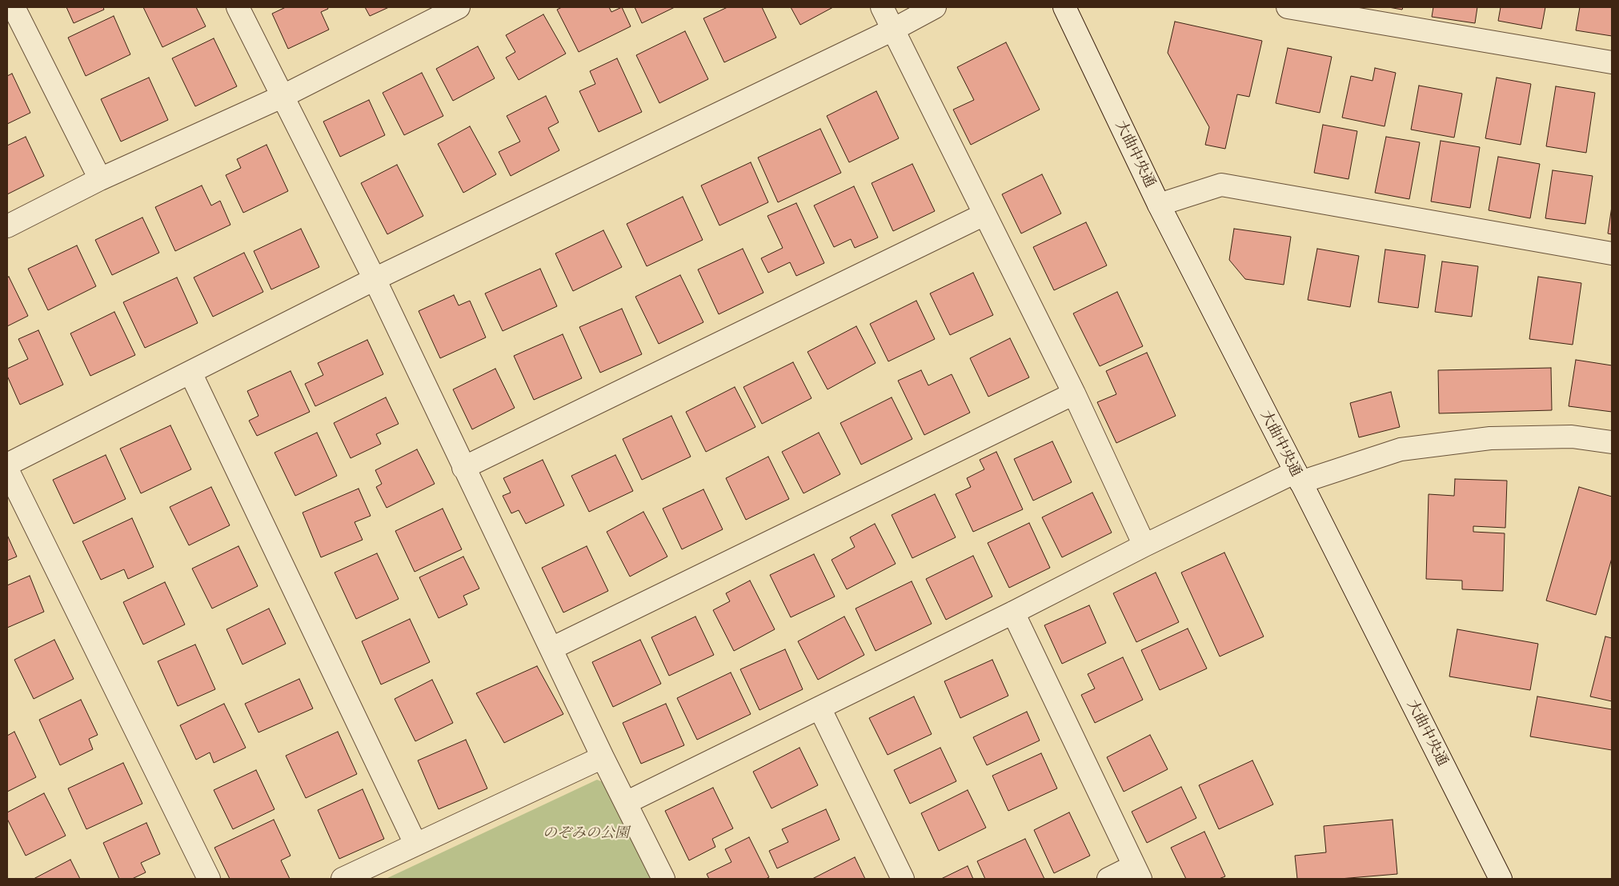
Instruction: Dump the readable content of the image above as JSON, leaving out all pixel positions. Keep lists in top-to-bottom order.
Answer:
{
  "streets": {
    "street": ["大曲中央通"]
  },
  "parks": ["のぞみの公園"]
}
